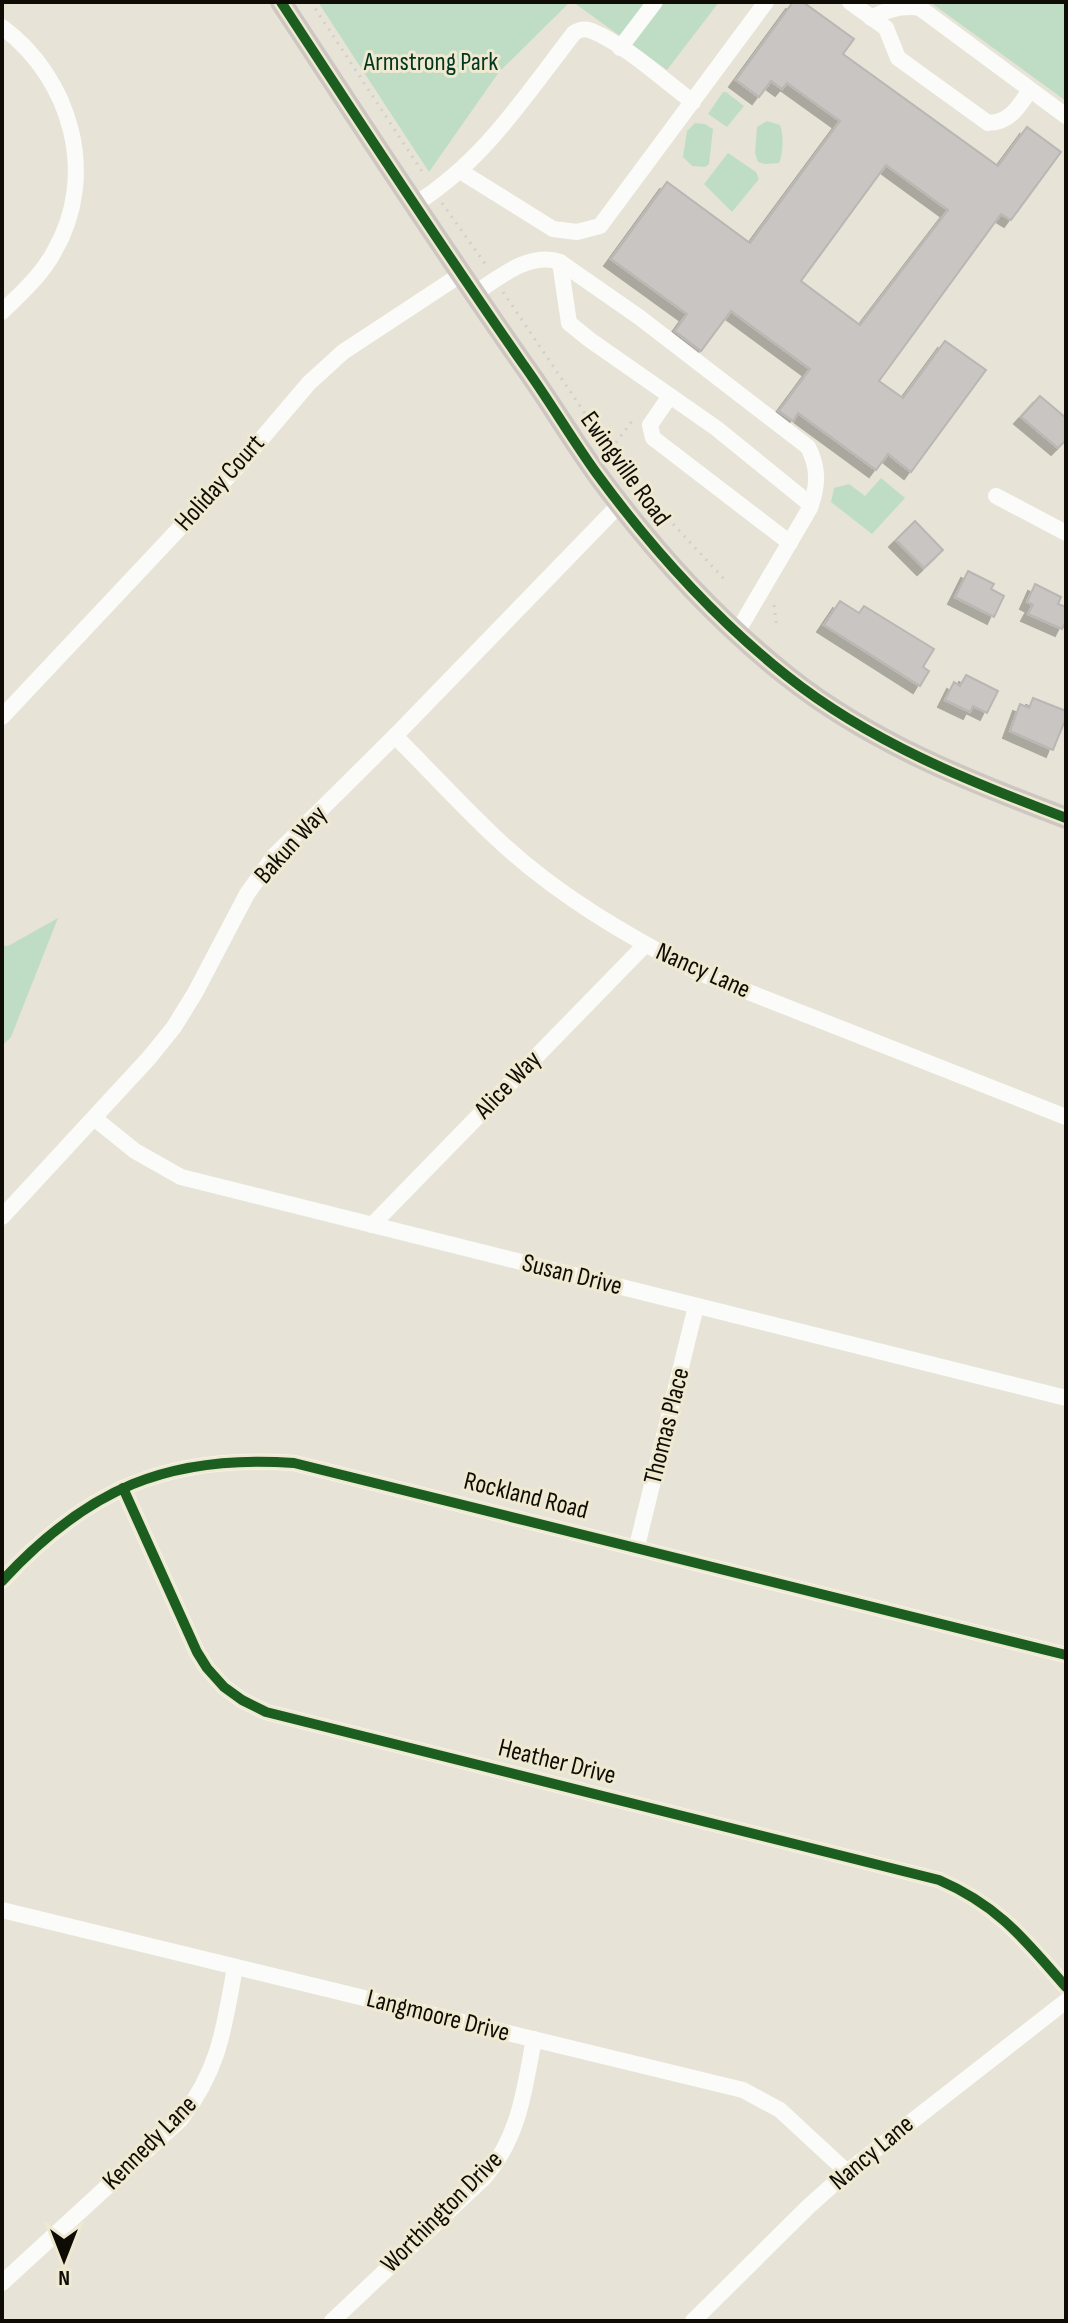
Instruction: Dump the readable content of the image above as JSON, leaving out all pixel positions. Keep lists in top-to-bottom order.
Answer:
{
  "streets": {
    "main road": ["Ewingville Road"],
    "street": [
      "Holiday Court",
      "Bakun Way",
      "Nancy Lane",
      "Alice Way",
      "Susan Drive",
      "Thomas Place",
      "Rockland Road",
      "Heather Drive",
      "Langmoore Drive",
      "Kennedy Lane",
      "Worthington Drive"
    ]
  },
  "crossings": [
    ["Ewingville Road", "Holiday Court"],
    ["Ewingville Road", "Bakun Way"],
    ["Bakun Way", "Nancy Lane"],
    ["Bakun Way", "Susan Drive"],
    ["Nancy Lane", "Alice Way"],
    ["Nancy Lane", "Langmoore Drive"],
    ["Alice Way", "Susan Drive"],
    ["Susan Drive", "Thomas Place"],
    ["Thomas Place", "Rockland Road"],
    ["Rockland Road", "Heather Drive"],
    ["Langmoore Drive", "Kennedy Lane"],
    ["Langmoore Drive", "Worthington Drive"]
  ],
  "parks": ["Armstrong Park"],
  "north": "bottom"
}
